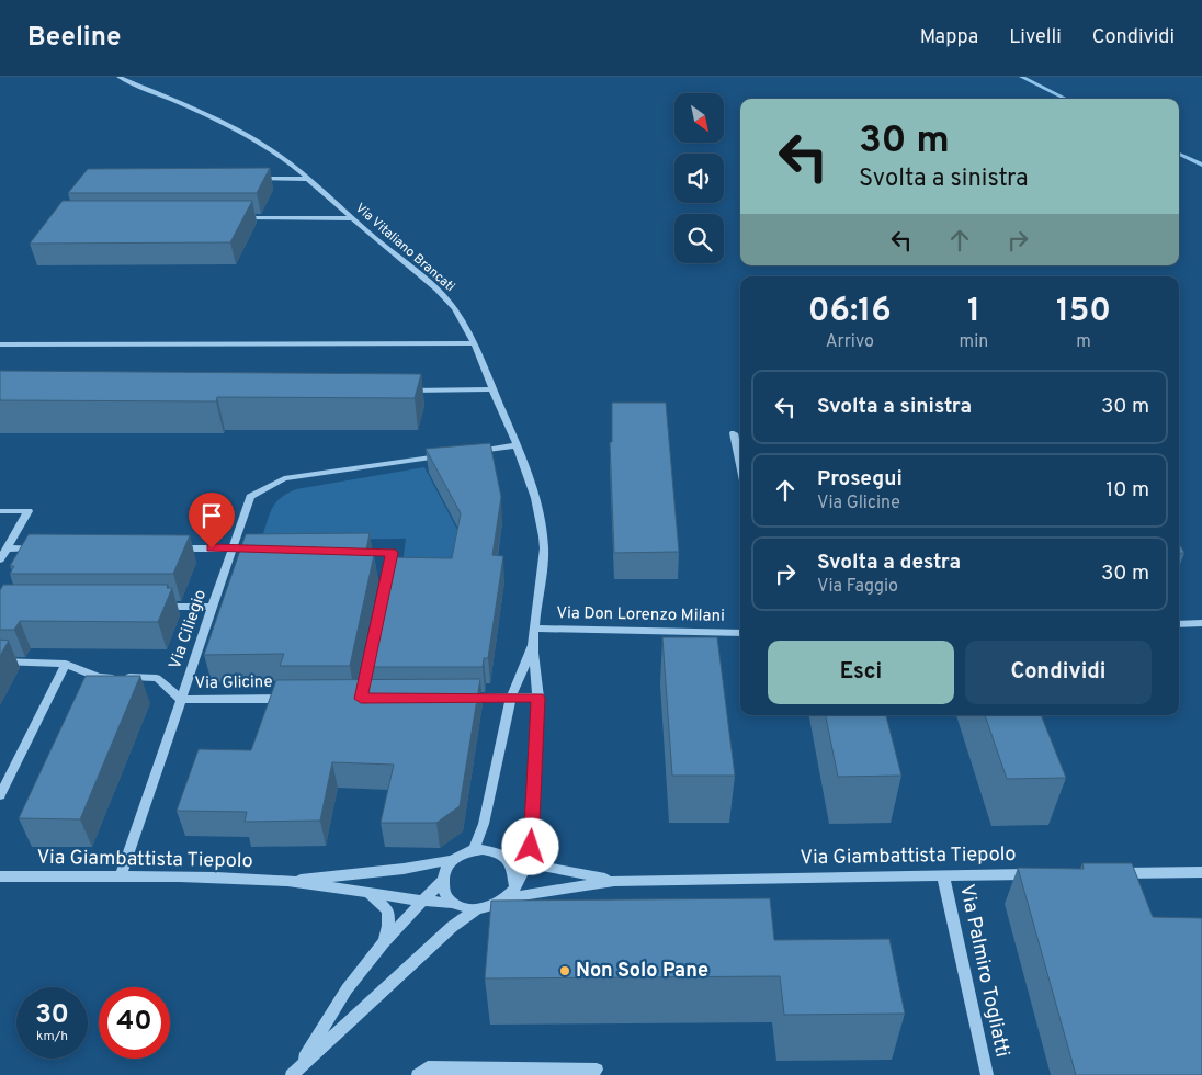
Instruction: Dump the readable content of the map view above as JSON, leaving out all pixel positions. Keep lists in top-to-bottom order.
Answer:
{
  "streets": {
    "street": [
      "Via Vitaliano Brancati",
      "Via Don Lorenzo Milani",
      "Via Ciliegio",
      "Via Glicine",
      "Via Giambattista Tiepolo",
      "Via Palmiro Togliatti"
    ]
  },
  "crossings": [
    ["Via Vitaliano Brancati", "Via Don Lorenzo Milani"],
    ["Via Vitaliano Brancati", "Via Ciliegio"],
    ["Via Ciliegio", "Via Glicine"],
    ["Via Ciliegio", "Via Giambattista Tiepolo"],
    ["Via Giambattista Tiepolo", "Via Palmiro Togliatti"]
  ],
  "places": ["Non Solo Pane"],
  "north": "bottom right",
  "page": {
    "header": "Beeline",
    "nav": ["Mappa", "Livelli", "Condividi"],
    "turn": ["30 m", "Svolta a sinistra"],
    "eta": [
      "06:16",
      "Arrivo",
      "1",
      "min",
      "150",
      "m"
    ],
    "list": [
      {
        "name": "Svolta a sinistra",
        "value": "30 m"
      },
      {
        "name": "Prosegui",
        "note": "Via Glicine",
        "value": "10 m"
      },
      {
        "name": "Svolta a destra",
        "note": "Via Faggio",
        "value": "30 m"
      }
    ],
    "buttons": ["Esci", "Condividi"],
    "speed": "30 km/h",
    "limit": "40"
  }
}
